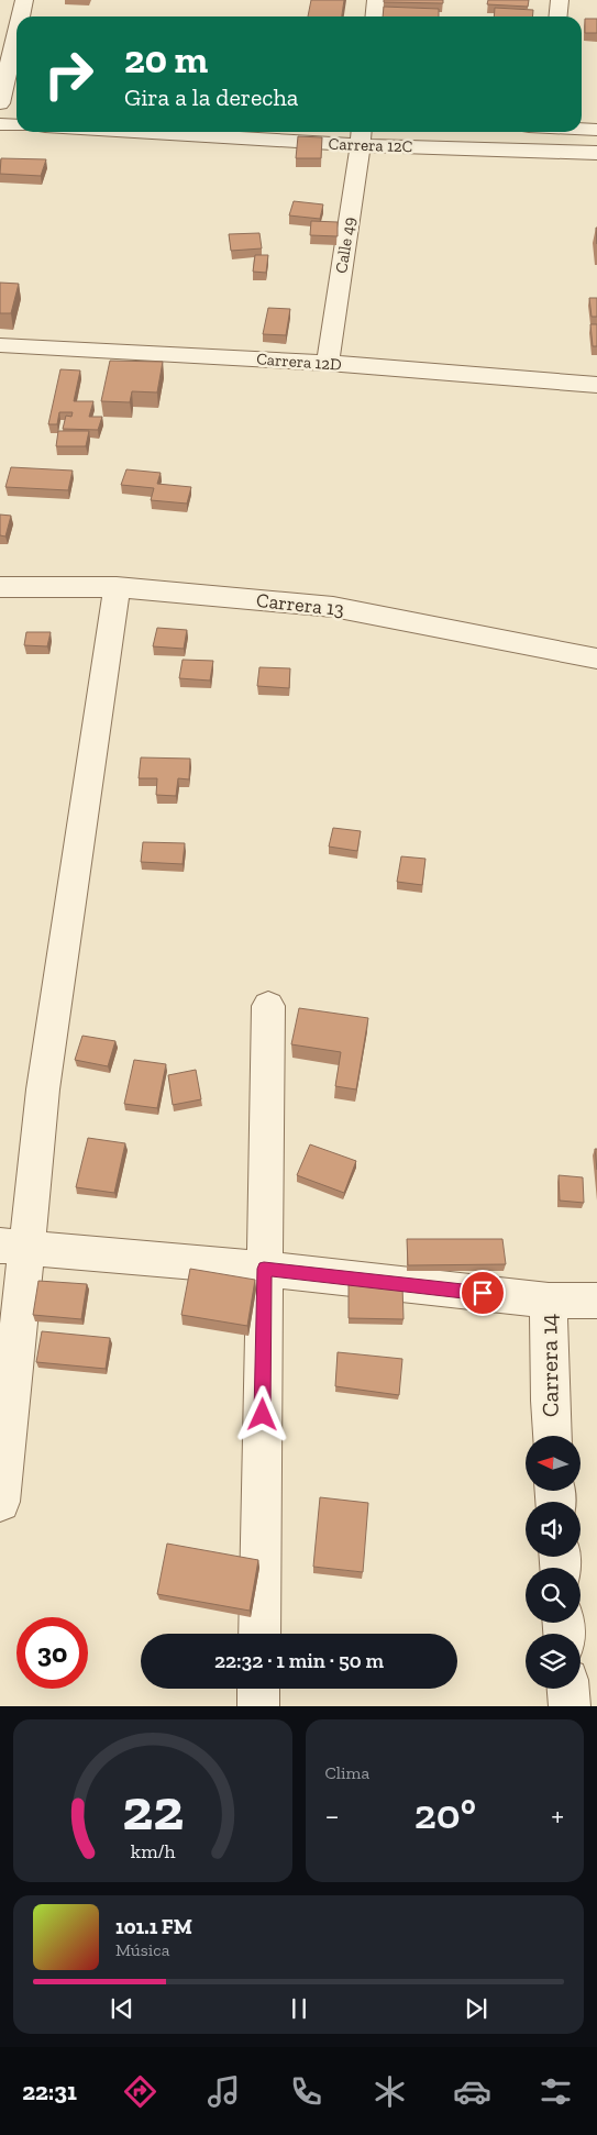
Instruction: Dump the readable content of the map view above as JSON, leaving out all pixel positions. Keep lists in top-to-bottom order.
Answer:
{
  "streets": {
    "street": [
      "Carrera 12C",
      "Calle 49",
      "Carrera 12D",
      "Carrera 13",
      "Carrera 14"
    ]
  },
  "crossings": [
    ["Carrera 12C", "Calle 49"],
    ["Calle 49", "Carrera 12D"]
  ],
  "north": "left",
  "page": {
    "turn": ["20 m", "Gira a la derecha"],
    "limit": "30",
    "trip": "22:32 · 1 min · 50 m",
    "tile": "Clima",
    "heat": ["−", "20°", "+"],
    "song": ["101.1 FM", "Música"],
    "tabs": "22:31",
    "gauge": ["22", "km/h"]
  }
}
